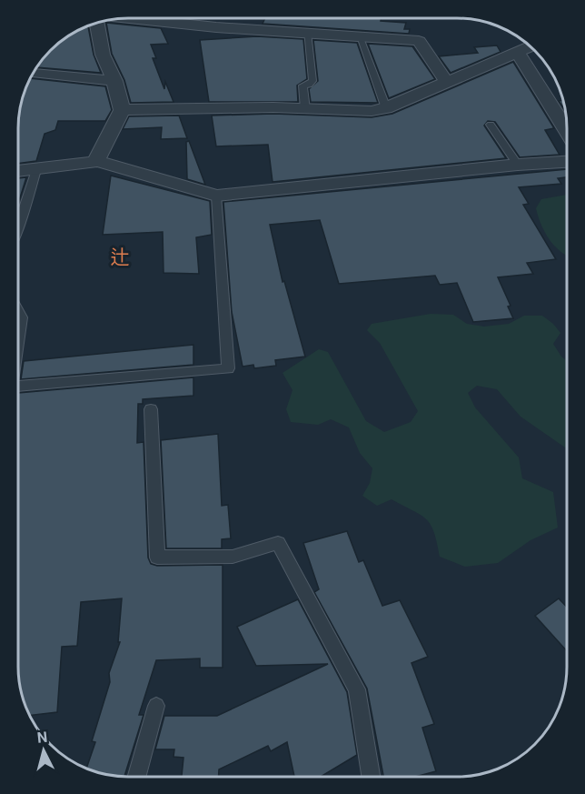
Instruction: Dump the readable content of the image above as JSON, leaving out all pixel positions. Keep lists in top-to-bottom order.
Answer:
{
  "districts": ["辻"],
  "north": "top"
}
